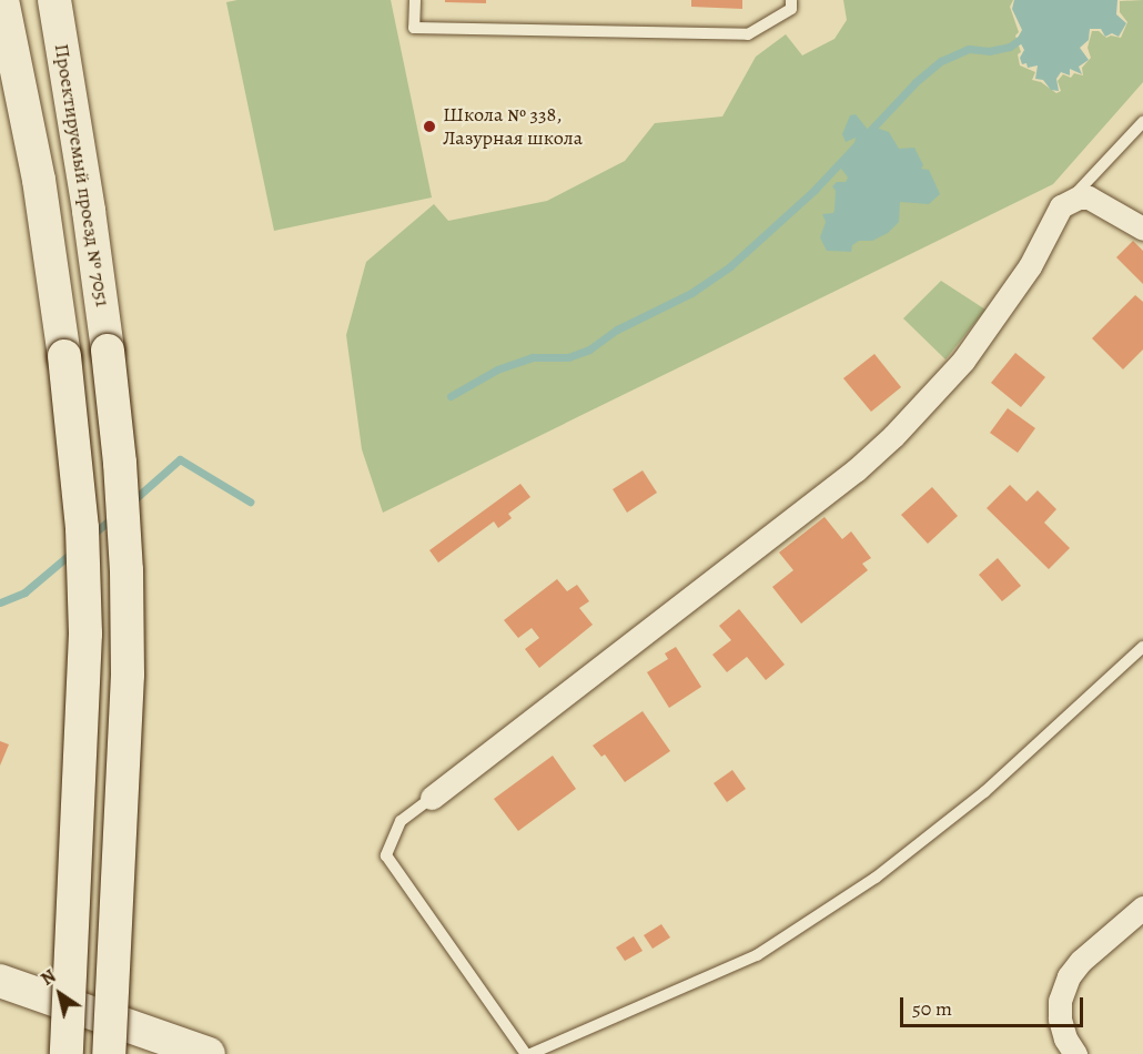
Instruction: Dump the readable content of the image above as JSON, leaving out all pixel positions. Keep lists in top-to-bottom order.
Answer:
{
  "streets": {
    "main road": ["Проектируемый проезд № 7051"]
  },
  "places": ["Школа № 338, Лазурная школа"],
  "scale_bar": "50 m",
  "north": "top left"
}
